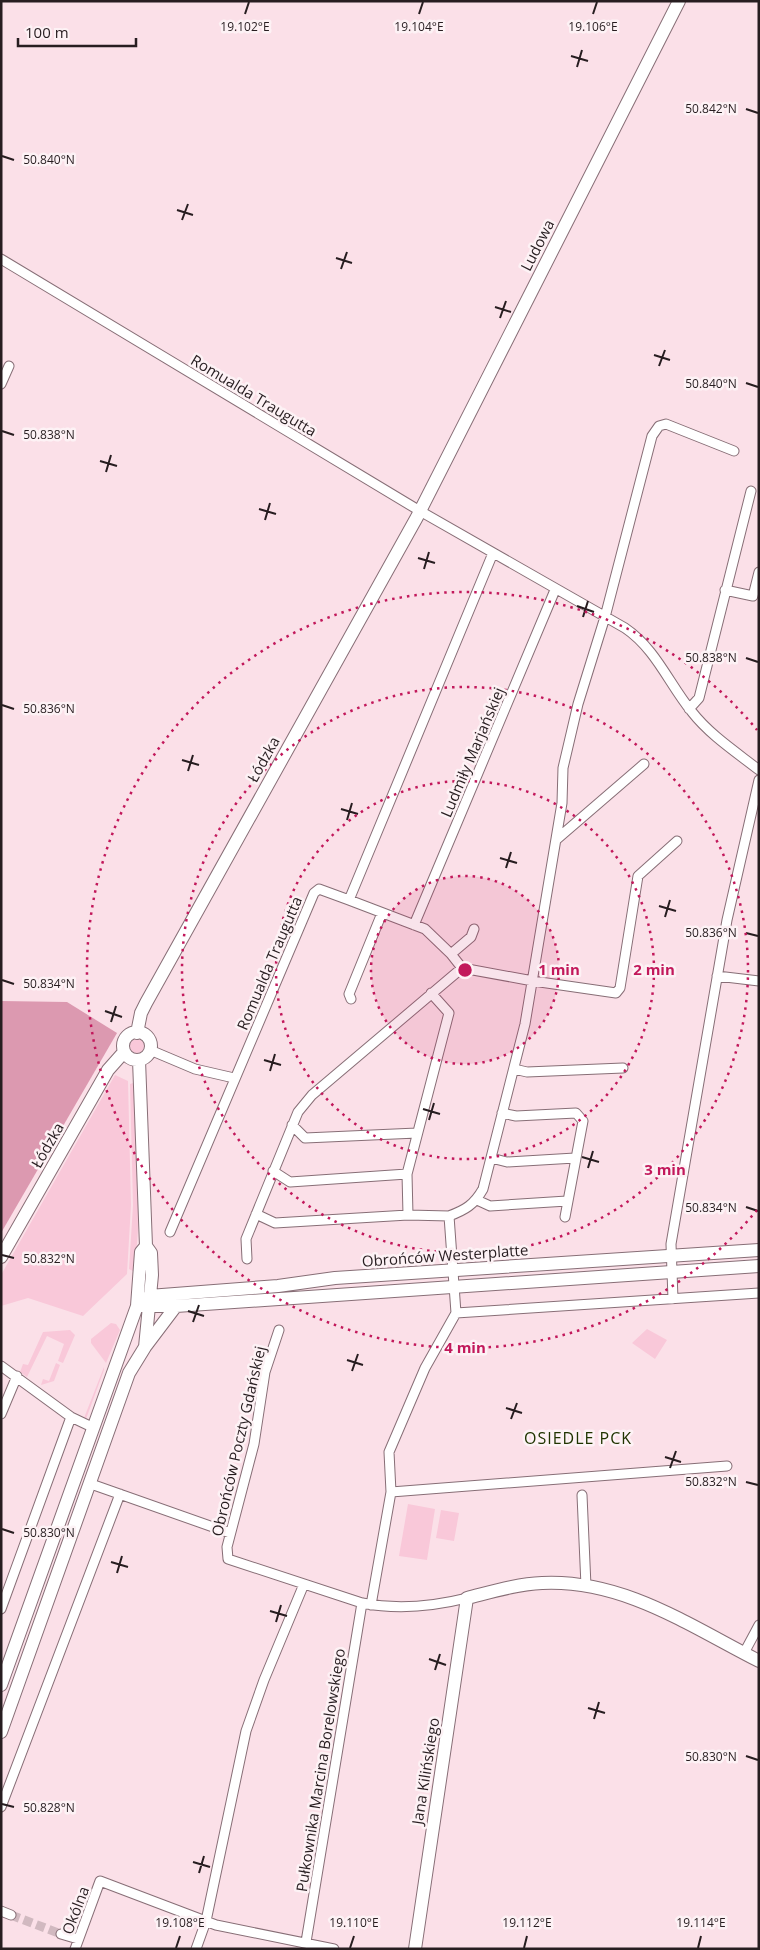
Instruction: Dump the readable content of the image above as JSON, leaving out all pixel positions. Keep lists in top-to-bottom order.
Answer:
{
  "streets": {
    "street": [
      "Ludowa",
      "Romualda Traugutta",
      "Ludmiły Marjańskiej",
      "Łódzka",
      "Obrońców Westerplatte",
      "Obrońców Poczty Gdańskiej",
      "Pułkownika Marcina Borelowskiego",
      "Jana Kilińskiego",
      "Okólna"
    ]
  },
  "crossings": [
    ["Ludowa", "Romualda Traugutta"],
    ["Ludowa", "Łódzka"],
    ["Romualda Traugutta", "Ludmiły Marjańskiej"],
    ["Romualda Traugutta", "Łódzka"]
  ],
  "districts": ["OSIEDLE PCK"],
  "scale_bar": "100 m",
  "coordinates": [
    "19.102°E",
    "19.104°E",
    "19.106°E",
    "50.842°N",
    "50.840°N",
    "50.838°N",
    "50.836°N",
    "50.834°N",
    "50.832°N",
    "50.830°N",
    "50.828°N",
    "19.108°E",
    "19.110°E",
    "19.112°E",
    "19.114°E"
  ],
  "rings": [
    "1 min",
    "2 min",
    "3 min",
    "4 min"
  ]
}
